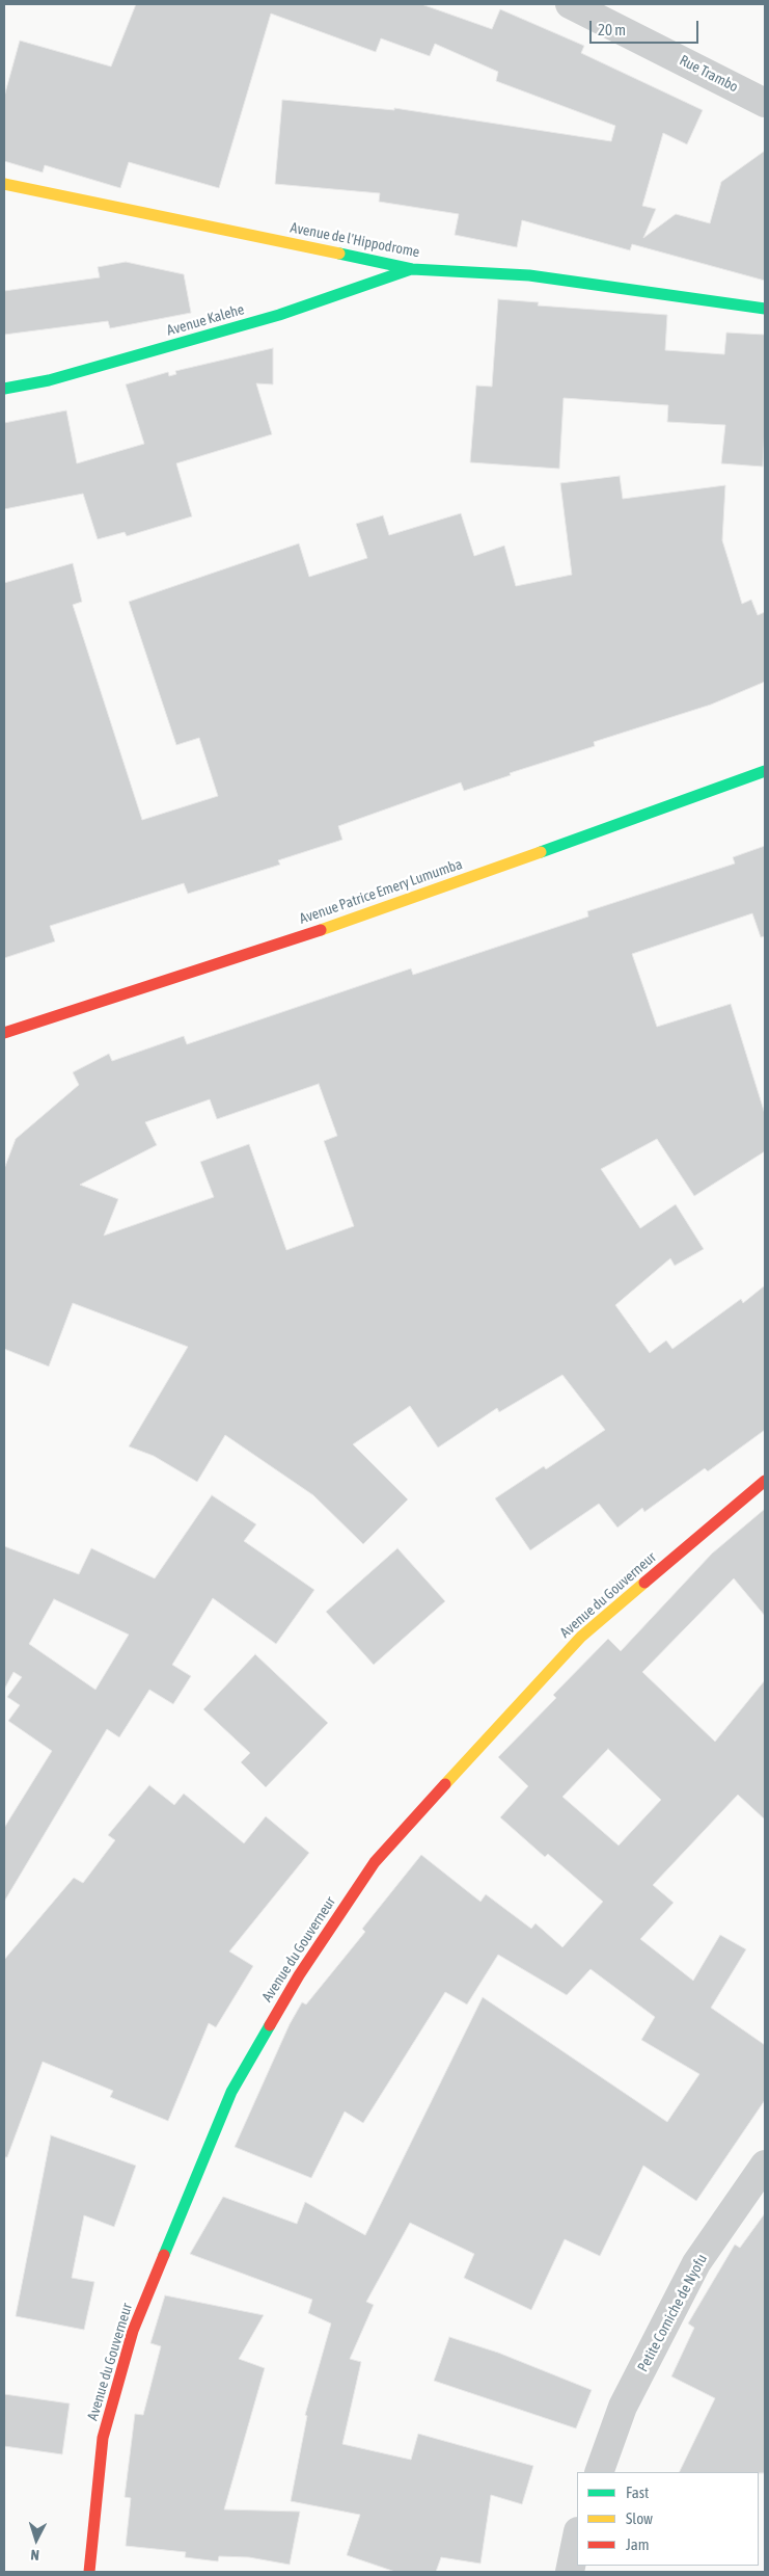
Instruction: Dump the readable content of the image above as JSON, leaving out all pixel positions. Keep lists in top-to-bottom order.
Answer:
{
  "streets": {
    "street": [
      "Rue Trambo",
      "Avenue de l'Hippodrome",
      "Avenue Kalehe",
      "Avenue Patrice Emery Lumumba",
      "Avenue du Gouverneur",
      "Petite Corniche de Nyofu"
    ]
  },
  "crossings": [
    ["Avenue de l'Hippodrome", "Avenue Kalehe"]
  ],
  "legend": ["Fast", "Slow", "Jam"],
  "scale_bar": "20 m",
  "north": "bottom"
}
